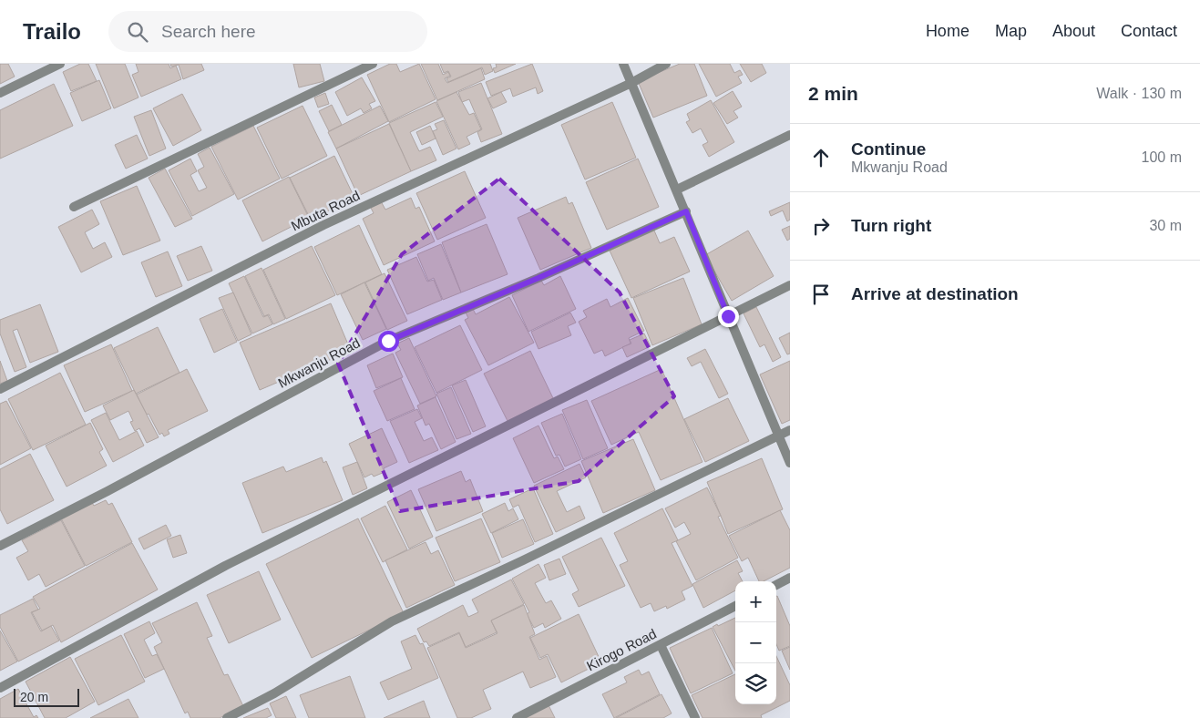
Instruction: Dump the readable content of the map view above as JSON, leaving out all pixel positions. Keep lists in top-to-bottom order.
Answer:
{
  "streets": {
    "street": ["Mbuta Road", "Mkwanju Road", "Kirogo Road"]
  },
  "scale_bar": "20 m",
  "page": {
    "header": "Trailo",
    "search": "Search here",
    "nav": [
      "Home",
      "Map",
      "About",
      "Contact"
    ],
    "heading": ["2 min", "Walk · 130 m"],
    "list": [
      ["Continue", "Mkwanju Road", "100 m"],
      ["Turn right", "30 m"],
      "Arrive at destination"
    ],
    "map_buttons": ["+", "−"],
    "scale": "20 m"
  }
}
